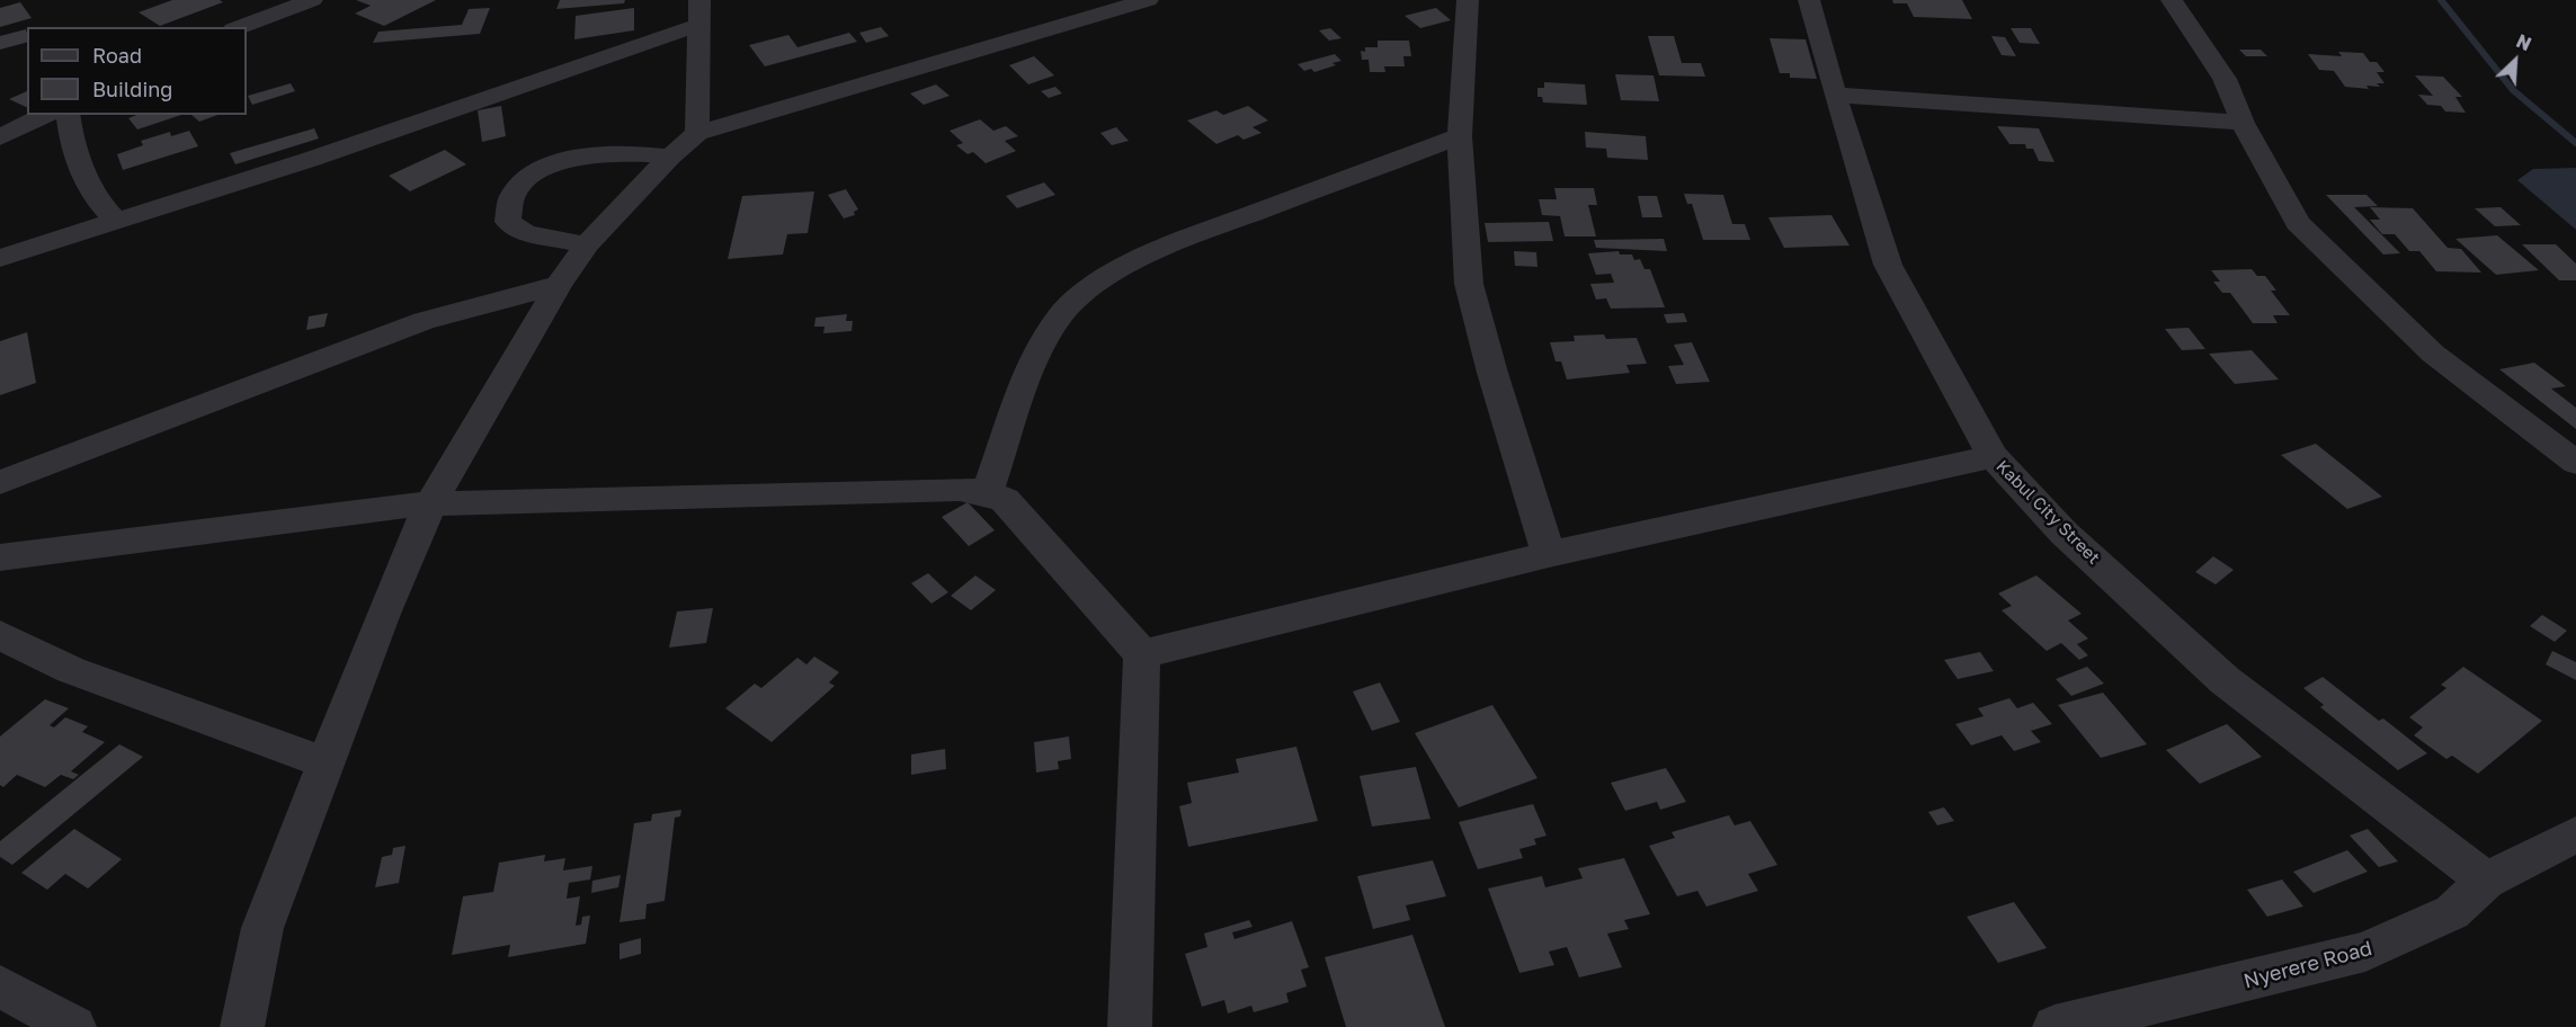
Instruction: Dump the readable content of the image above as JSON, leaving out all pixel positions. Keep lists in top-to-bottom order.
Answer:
{
  "streets": {
    "street": ["Kabul City Street", "Nyerere Road"]
  },
  "crossings": [
    ["Kabul City Street", "Nyerere Road"]
  ],
  "legend": ["Road", "Building"],
  "north": "top right"
}
